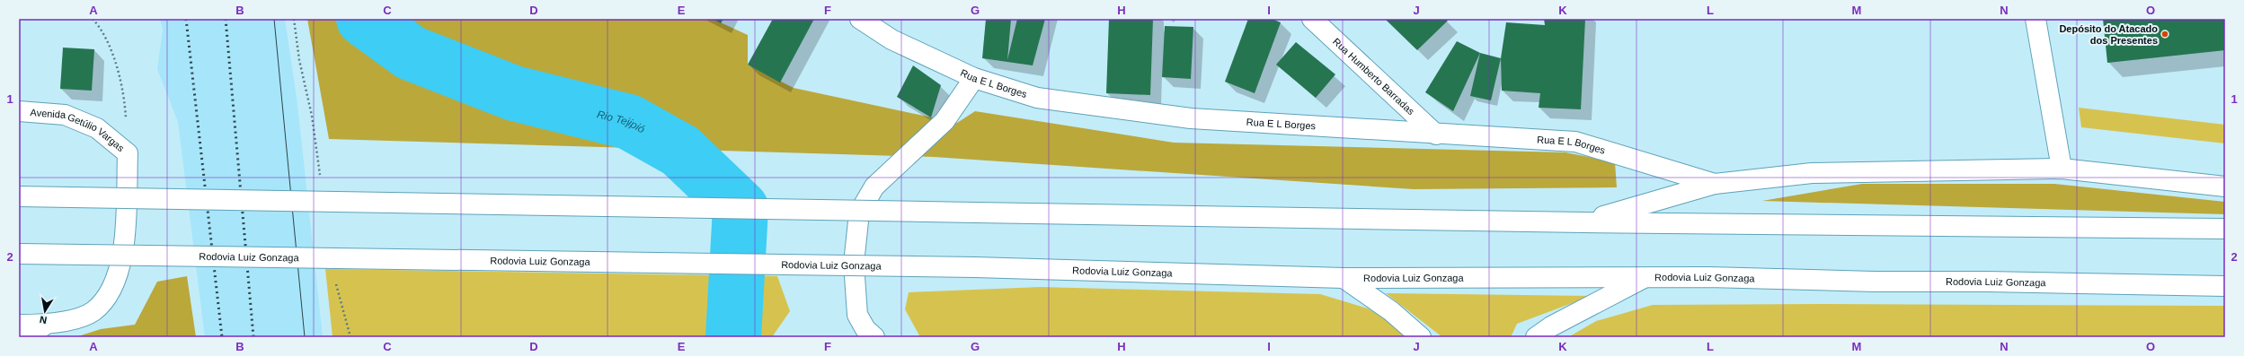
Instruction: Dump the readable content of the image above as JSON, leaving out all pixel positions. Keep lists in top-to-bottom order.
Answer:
{
  "streets": {
    "main road": [
      "Rua Humberto Barradas",
      "Rua E L Borges",
      "Avenida Getúlio Vargas",
      "Rodovia Luiz Gonzaga"
    ]
  },
  "crossings": [
    ["Rua Humberto Barradas", "Rua E L Borges"]
  ],
  "water": ["Rio Tejipió"],
  "places": ["Depósito do Atacado dos Presentes"],
  "north": "bottom",
  "grid": {
    "columns": [
      "A",
      "B",
      "C",
      "D",
      "E",
      "F",
      "G",
      "H",
      "I",
      "J",
      "K",
      "L",
      "M",
      "N",
      "O"
    ],
    "rows": ["1", "2"]
  }
}
